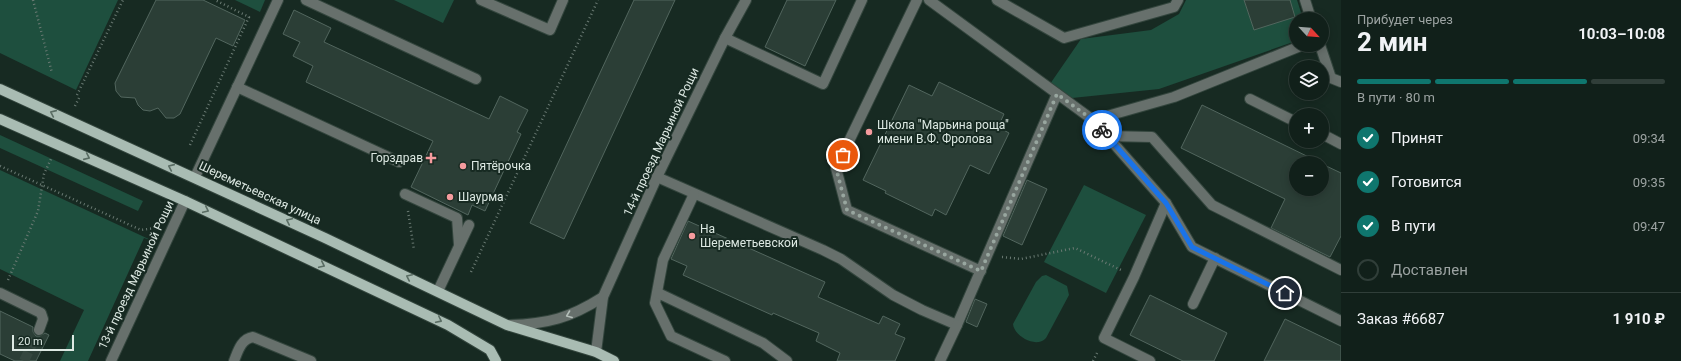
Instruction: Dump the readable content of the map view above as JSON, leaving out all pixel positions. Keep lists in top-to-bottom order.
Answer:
{
  "streets": {
    "main road": ["Шереметьевская улица"],
    "street": ["14-й проезд Марьиной Рощи", "13-й проезд Марьиной Рощи"]
  },
  "crossings": [
    ["14-й проезд Марьиной Рощи", "Шереметьевская улица"]
  ],
  "places": {
    "other": [
      "Школа \"Марьина роща\" имени В.Ф. Фролова",
      "Пятёрочка",
      "Шаурма",
      "На Шереметьевской"
    ],
    "health": ["Горздрав"]
  },
  "scale_bar": "20 m",
  "north": "bottom right",
  "page": {
    "heading": ["2 мин", "Прибудет через", "10:03–10:08"],
    "panel": ["Заказ #6687", "1 910 ₽"],
    "map_buttons": ["+", "−"],
    "bar": "В пути · 80 m",
    "list": [
      ["Принят", "09:34"],
      ["Готовится", "09:35"],
      ["В пути", "09:47"],
      "Доставлен"
    ],
    "scale": "20 m"
  }
}
